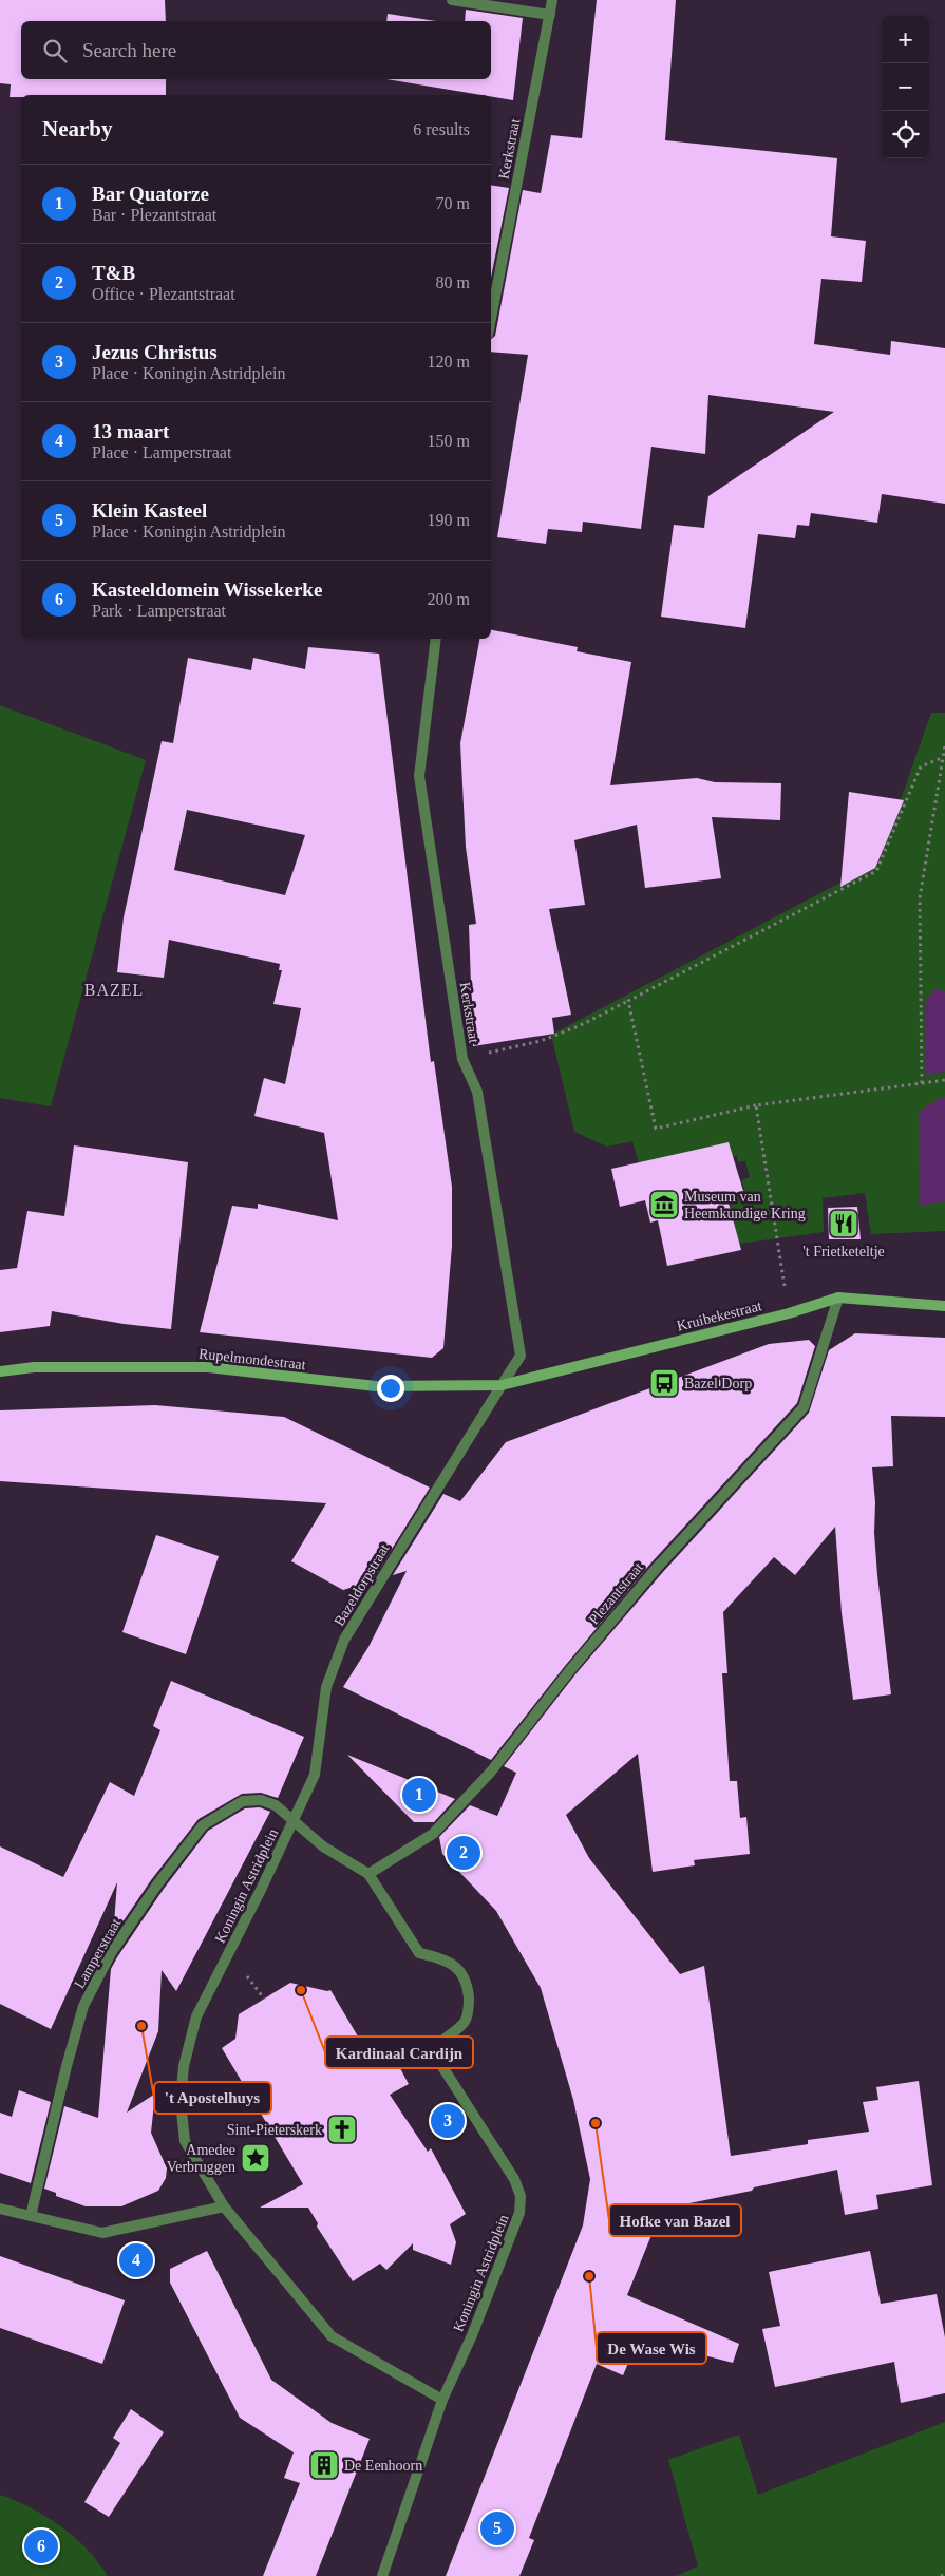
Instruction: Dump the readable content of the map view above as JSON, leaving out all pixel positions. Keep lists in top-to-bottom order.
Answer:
{
  "streets": {
    "main road": ["Kruibekestraat", "Rupelmondestraat"],
    "street": [
      "Kerkstraat",
      "Bazeldorpstraat",
      "Plezantstraat",
      "Koningin Astridplein",
      "Lamperstraat"
    ]
  },
  "crossings": [
    ["Kerkstraat", "Kruibekestraat"],
    ["Kerkstraat", "Rupelmondestraat"],
    ["Kerkstraat", "Bazeldorpstraat"],
    ["Kruibekestraat", "Rupelmondestraat"],
    ["Kruibekestraat", "Bazeldorpstraat"],
    ["Kruibekestraat", "Plezantstraat"],
    ["Rupelmondestraat", "Bazeldorpstraat"],
    ["Bazeldorpstraat", "Koningin Astridplein"],
    ["Bazeldorpstraat", "Lamperstraat"],
    ["Plezantstraat", "Koningin Astridplein"],
    ["Koningin Astridplein", "Lamperstraat"]
  ],
  "districts": ["BAZEL"],
  "places": {
    "museum": ["Museum van Heemkundige Kring"],
    "restaurant": ["'t Frietketeltje"],
    "bus stop": ["Bazel Dorp"],
    "other": [
      "Kardinaal Cardijn",
      "'t Apostelhuys",
      "Hofke van Bazel",
      "De Wase Wis"
    ],
    "church": ["Sint-Pieterskerk"],
    "place": ["Amedee Verbruggen"],
    "building": ["De Eenhoorn"]
  },
  "page": {
    "map_buttons": ["+", "−"],
    "search": "Search here",
    "heading": ["Nearby", "6 results"],
    "list": [
      {
        "mark": "1",
        "name": "Bar Quatorze",
        "note": "Bar · Plezantstraat",
        "value": "70 m"
      },
      {
        "mark": "2",
        "name": "T&B",
        "note": "Office · Plezantstraat",
        "value": "80 m"
      },
      {
        "mark": "3",
        "name": "Jezus Christus",
        "note": "Place · Koningin Astridplein",
        "value": "120 m"
      },
      {
        "mark": "4",
        "name": "13 maart",
        "note": "Place · Lamperstraat",
        "value": "150 m"
      },
      {
        "mark": "5",
        "name": "Klein Kasteel",
        "note": "Place · Koningin Astridplein",
        "value": "190 m"
      },
      {
        "mark": "6",
        "name": "Kasteeldomein Wissekerke",
        "note": "Park · Lamperstraat",
        "value": "200 m"
      }
    ],
    "pins": [
      "1",
      "2",
      "3",
      "4",
      "5",
      "6"
    ]
  }
}
